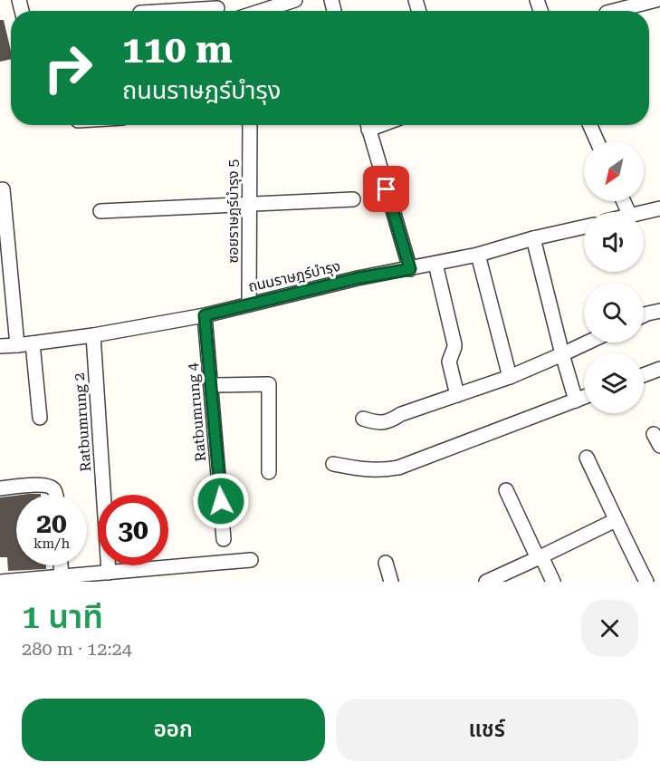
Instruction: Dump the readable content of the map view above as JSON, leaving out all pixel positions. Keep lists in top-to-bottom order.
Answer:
{
  "streets": {
    "street": [
      "ซอยราษฎร์บำรุง 5",
      "ถนนราษฎร์บำรุง",
      "Ratbumrung 4",
      "Ratbumrung 2"
    ]
  },
  "crossings": [
    ["ซอยราษฎร์บำรุง 5", "ถนนราษฎร์บำรุง"],
    ["ถนนราษฎร์บำรุง", "Ratbumrung 4"],
    ["ถนนราษฎร์บำรุง", "Ratbumrung 2"]
  ],
  "north": "bottom left",
  "page": {
    "turn": ["110 m", "ถนนราษฎร์บำรุง"],
    "speed": "20 km/h",
    "limit": "30",
    "heading": ["1 นาที", "280 m · 12:24"],
    "buttons": ["ออก", "แชร์"]
  }
}
